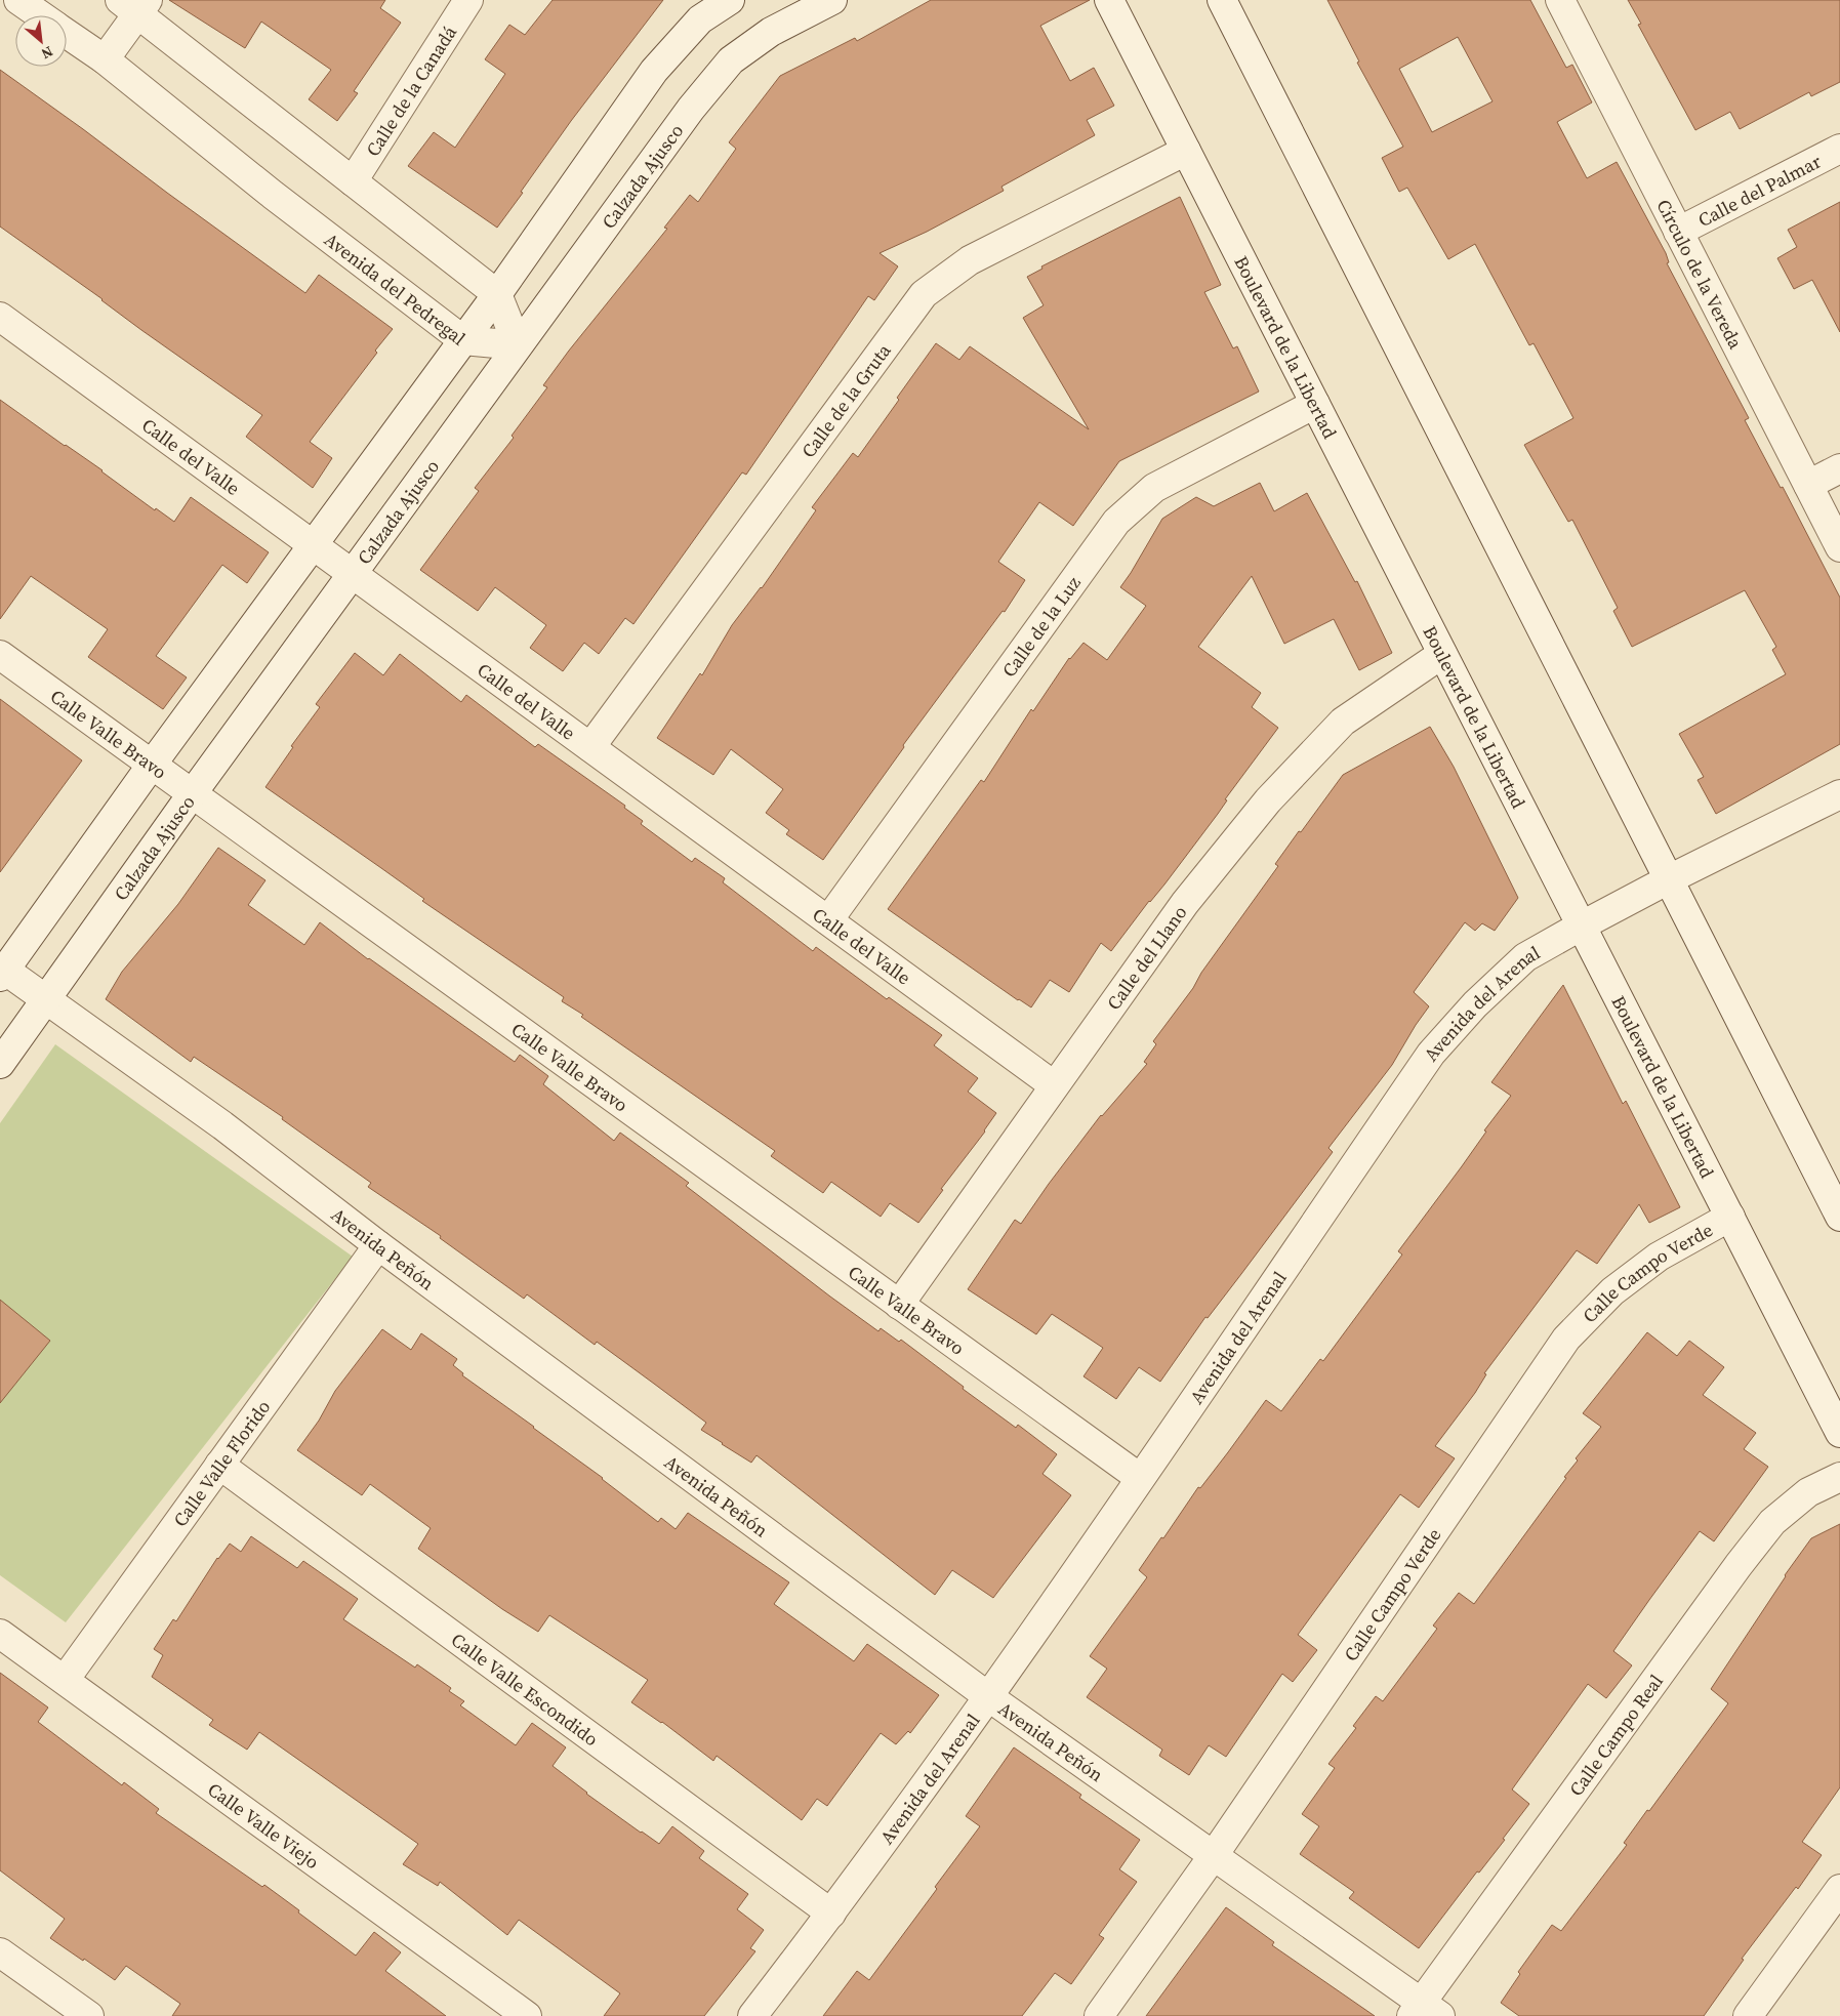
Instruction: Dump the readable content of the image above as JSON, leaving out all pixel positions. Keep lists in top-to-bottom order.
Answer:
{
  "streets": {
    "street": [
      "Calle de la Canadá",
      "Calzada Ajusco",
      "Calle del Palmar",
      "Círculo de la Vereda",
      "Avenida del Pedregal",
      "Boulevard de la Libertad",
      "Calle de la Gruta",
      "Calle del Valle",
      "Calle de la Luz",
      "Calle Valle Bravo",
      "Calle del Llano",
      "Avenida del Arenal",
      "Avenida Peñón",
      "Calle Campo Verde",
      "Calle Valle Florido",
      "Calle Valle Escondido",
      "Calle Campo Real",
      "Calle Valle Viejo"
    ]
  },
  "crossings": [
    ["Calzada Ajusco", "Avenida del Pedregal"],
    ["Calzada Ajusco", "Calle del Valle"],
    ["Calzada Ajusco", "Calle Valle Bravo"],
    ["Calzada Ajusco", "Avenida Peñón"],
    ["Calle del Palmar", "Círculo de la Vereda"],
    ["Boulevard de la Libertad", "Calle de la Gruta"],
    ["Boulevard de la Libertad", "Calle de la Luz"],
    ["Boulevard de la Libertad", "Calle del Llano"],
    ["Boulevard de la Libertad", "Avenida del Arenal"],
    ["Boulevard de la Libertad", "Calle Campo Verde"],
    ["Calle de la Gruta", "Calle del Valle"],
    ["Calle del Valle", "Calle de la Luz"],
    ["Calle del Valle", "Calle del Llano"],
    ["Calle Valle Bravo", "Calle del Llano"],
    ["Calle Valle Bravo", "Avenida del Arenal"],
    ["Avenida del Arenal", "Avenida Peñón"],
    ["Avenida del Arenal", "Calle Valle Escondido"],
    ["Avenida Peñón", "Calle Campo Verde"],
    ["Avenida Peñón", "Calle Valle Florido"],
    ["Avenida Peñón", "Calle Campo Real"],
    ["Calle Valle Florido", "Calle Valle Escondido"],
    ["Calle Valle Florido", "Calle Valle Viejo"]
  ],
  "north": "bottom right"
}
